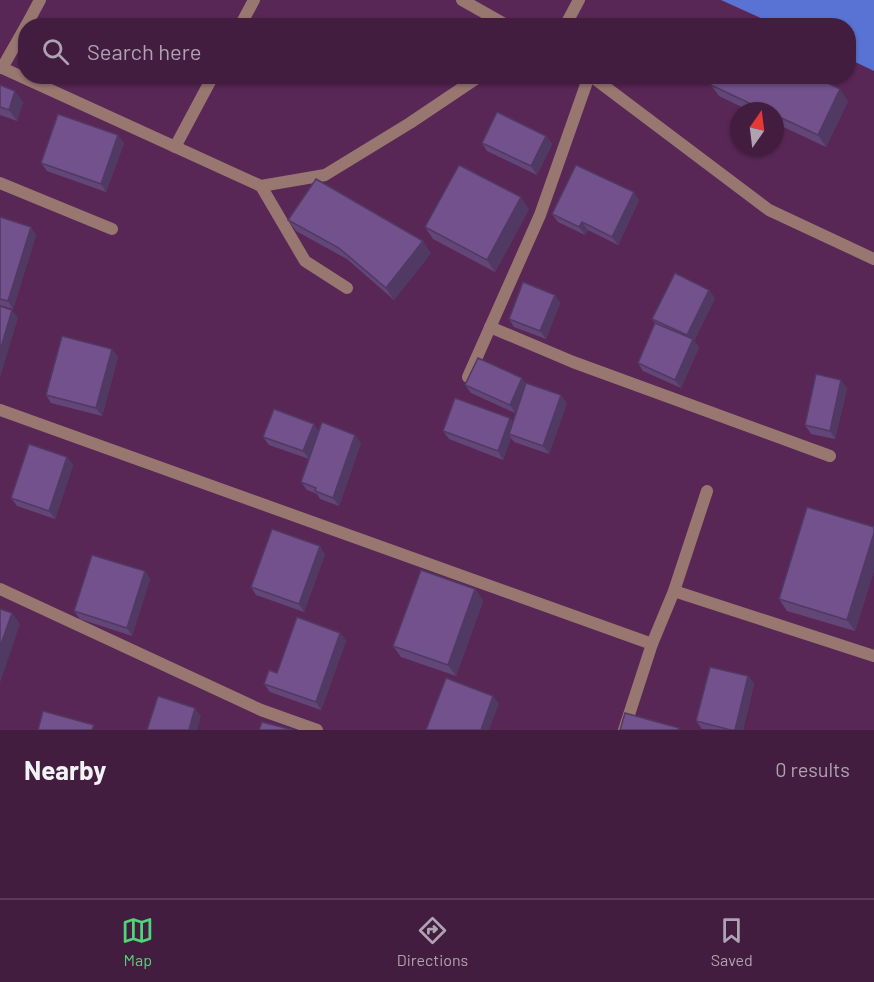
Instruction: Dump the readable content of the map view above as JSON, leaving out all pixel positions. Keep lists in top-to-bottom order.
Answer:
{
  "north": "top",
  "page": {
    "search": "Search here",
    "heading": ["Nearby", "0 results"],
    "nav": ["Map", "Directions", "Saved"]
  }
}
